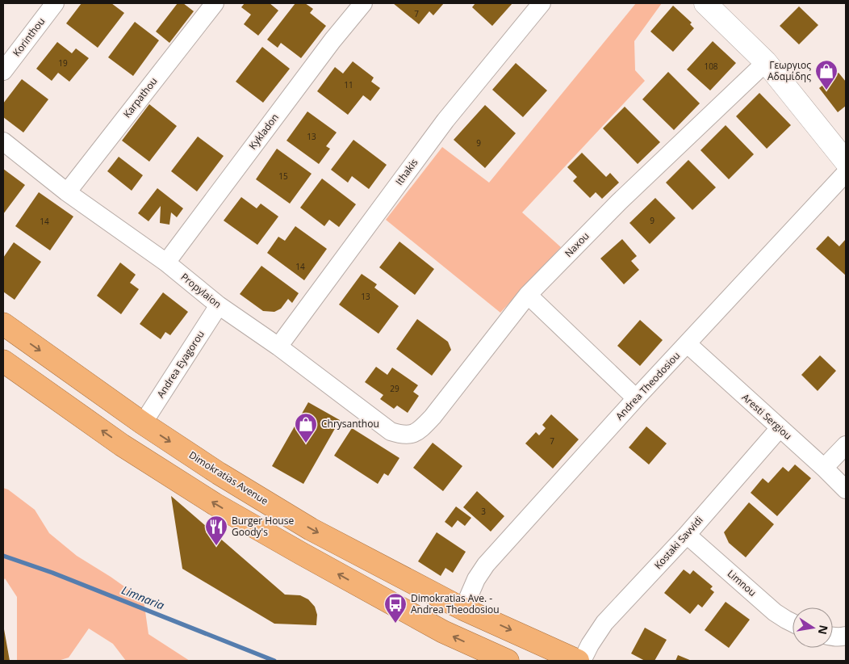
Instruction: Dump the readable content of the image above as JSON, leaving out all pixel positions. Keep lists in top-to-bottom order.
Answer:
{
  "streets": {
    "highway": ["Dimokratias Avenue"],
    "street": [
      "Korinthou",
      "Karpathou",
      "Kykladon",
      "Ithakis",
      "Naxou",
      "Propylaion",
      "Andrea Eyagorou",
      "Andrea Theodosiou",
      "Aresti Sergiou",
      "Kostaki Savvidi",
      "Limnou"
    ]
  },
  "crossings": [
    ["Karpathou", "Propylaion"],
    ["Kykladon", "Propylaion"],
    ["Ithakis", "Propylaion"],
    ["Naxou", "Propylaion"],
    ["Propylaion", "Andrea Eyagorou"],
    ["Andrea Eyagorou", "Dimokratias Avenue"],
    ["Andrea Theodosiou", "Aresti Sergiou"],
    ["Andrea Theodosiou", "Dimokratias Avenue"],
    ["Aresti Sergiou", "Kostaki Savvidi"],
    ["Kostaki Savvidi", "Limnou"]
  ],
  "water": ["Limnaria"],
  "places": {
    "shop": ["Γεωργιος Αδαμίδης", "Chrysanthou"],
    "restaurant": ["Burger House Goody's"],
    "bus stop": ["Dimokratias Ave. - Andrea Theodosiou"]
  },
  "house_numbers": [
    "7",
    "19",
    "108",
    "11",
    "13",
    "9",
    "15",
    "9",
    "14",
    "14",
    "13",
    "29",
    "7",
    "3"
  ],
  "north": "right"
}
